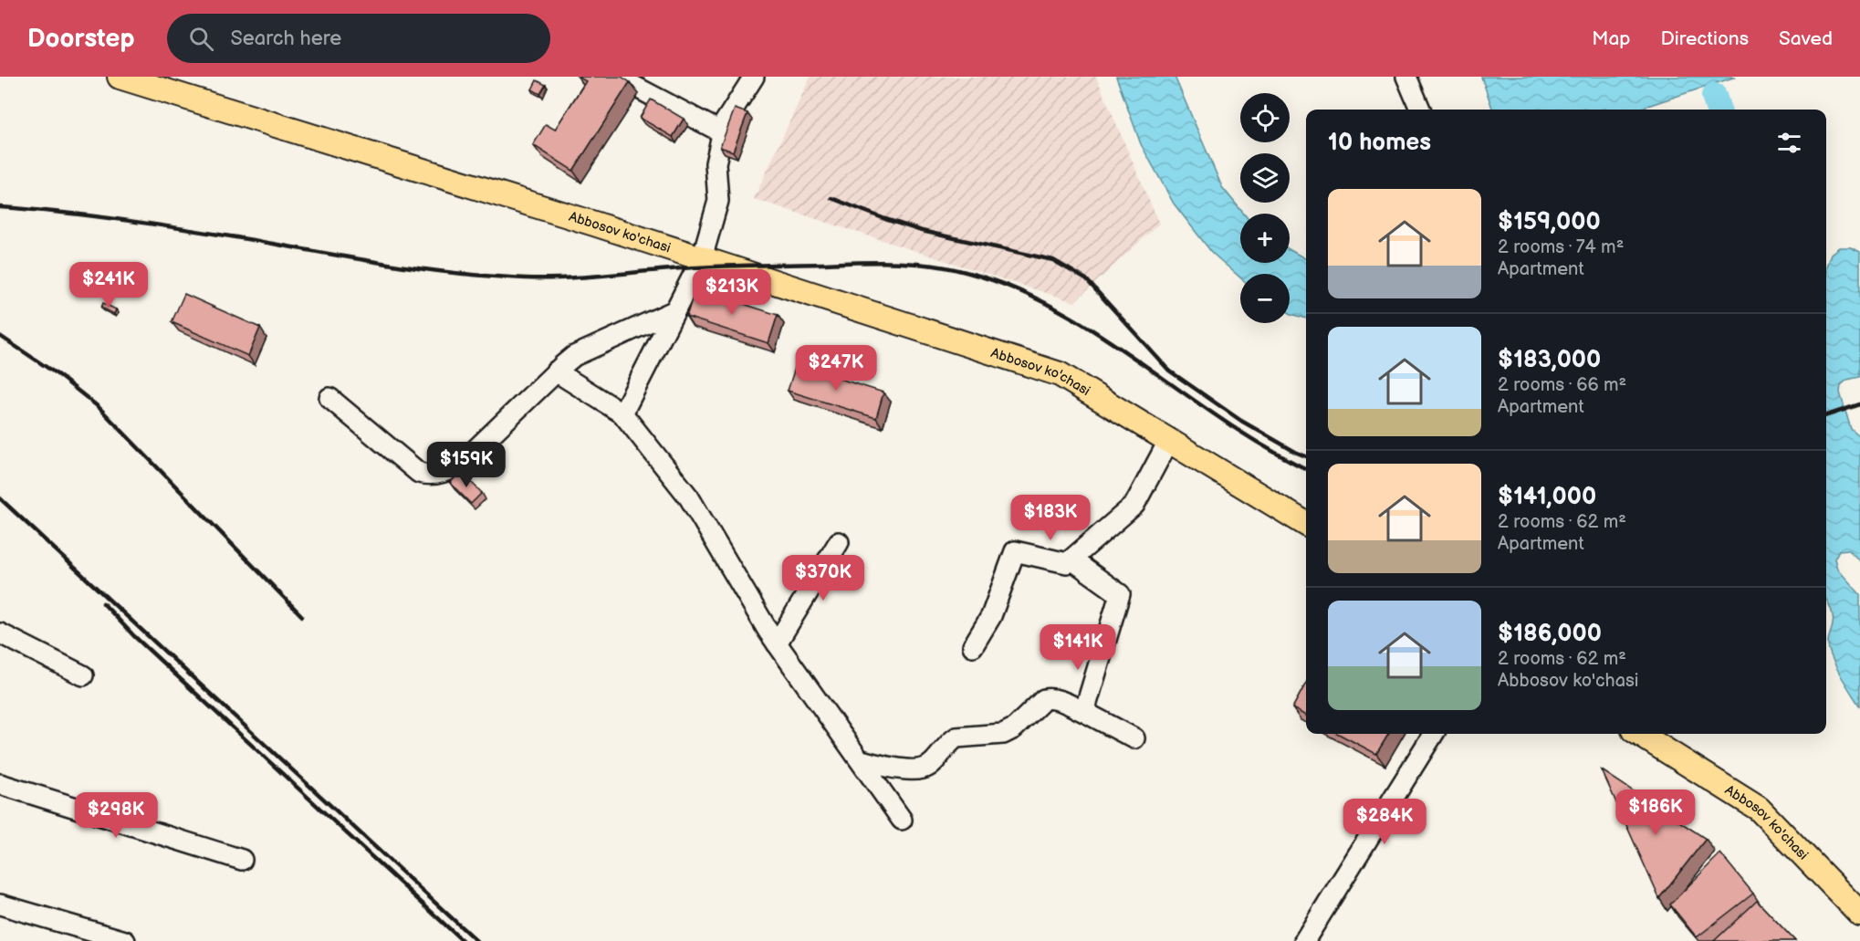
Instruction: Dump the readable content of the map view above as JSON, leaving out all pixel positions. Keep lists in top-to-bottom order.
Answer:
{
  "streets": {
    "main road": ["Abbosov ko'chasi"]
  },
  "page": {
    "header": "Doorstep",
    "search": "Search here",
    "nav": ["Map", "Directions", "Saved"],
    "map_buttons": ["+", "−"],
    "heading": "10 homes",
    "list": [
      {
        "name": "$159,000",
        "note": "2 rooms · 74 m² · Apartment"
      },
      {
        "name": "$183,000",
        "note": "2 rooms · 66 m² · Apartment"
      },
      {
        "name": "$141,000",
        "note": "2 rooms · 62 m² · Apartment"
      },
      {
        "name": "$186,000",
        "note": "2 rooms · 62 m² · Abbosov ko'chasi"
      }
    ],
    "price": [
      "$241K",
      "$213K",
      "$247K",
      "$159K",
      "$183K",
      "$370K",
      "$141K",
      "$186K",
      "$298K",
      "$284K"
    ]
  }
}
